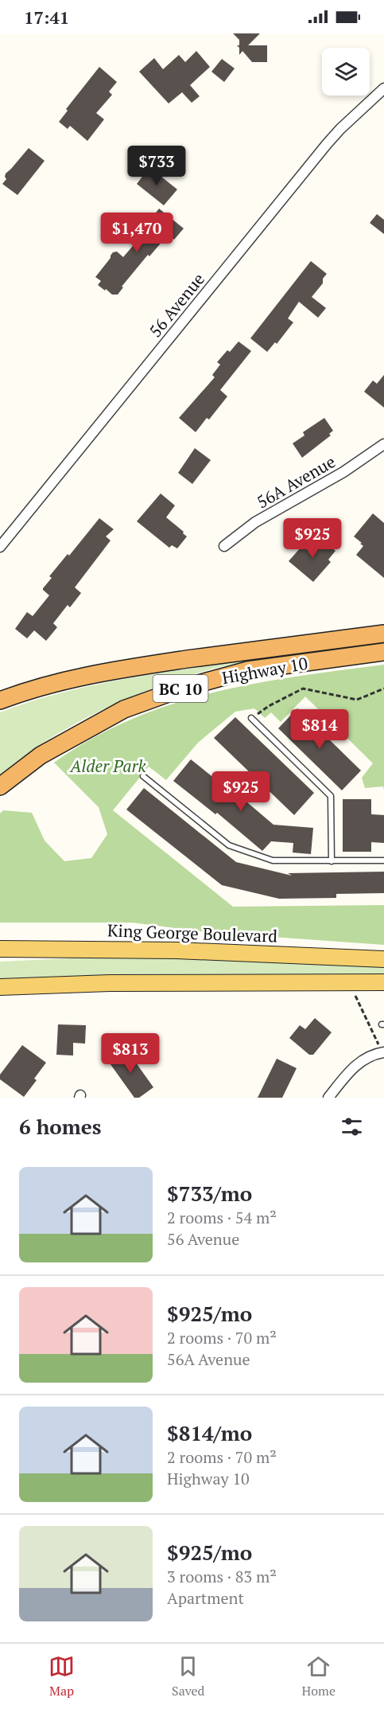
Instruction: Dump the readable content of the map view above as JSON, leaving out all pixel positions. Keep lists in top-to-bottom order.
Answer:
{
  "streets": {
    "highway": ["Highway 10", "BC 10"],
    "main road": ["King George Boulevard"],
    "street": ["56 Avenue", "56A Avenue"]
  },
  "parks": ["Alder Park"],
  "page": {
    "status": "17:41",
    "price": [
      "$733",
      "$1,470",
      "$925",
      "$814",
      "$925",
      "$813"
    ],
    "heading": "6 homes",
    "list": [
      {
        "name": "$733/mo",
        "note": "2 rooms · 54 m² · 56 Avenue"
      },
      {
        "name": "$925/mo",
        "note": "2 rooms · 70 m² · 56A Avenue"
      },
      {
        "name": "$814/mo",
        "note": "2 rooms · 70 m² · Highway 10"
      },
      {
        "name": "$925/mo",
        "note": "3 rooms · 83 m² · Apartment"
      }
    ],
    "tabs": ["Map", "Saved", "Home"]
  }
}
